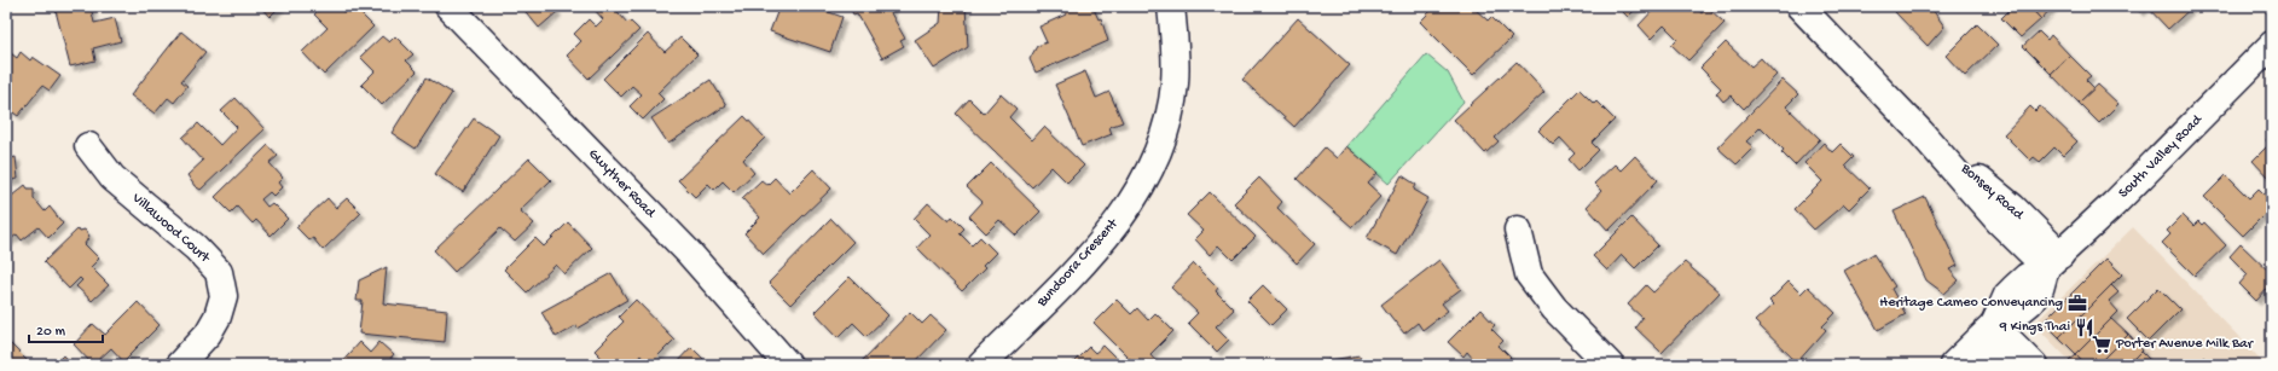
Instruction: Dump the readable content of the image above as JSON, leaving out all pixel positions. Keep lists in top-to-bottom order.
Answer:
{
  "streets": {
    "street": [
      "South Valley Road",
      "Gwyther Road",
      "Bonsey Road",
      "Villawood Court",
      "Bundoora Crescent"
    ]
  },
  "crossings": [
    ["South Valley Road", "Bonsey Road"]
  ],
  "places": {
    "office": ["Heritage Cameo Conveyancing"],
    "restaurant": ["9 Kings Thai"],
    "supermarket": ["Porter Avenue Milk Bar"]
  },
  "scale_bar": "20 m"
}
